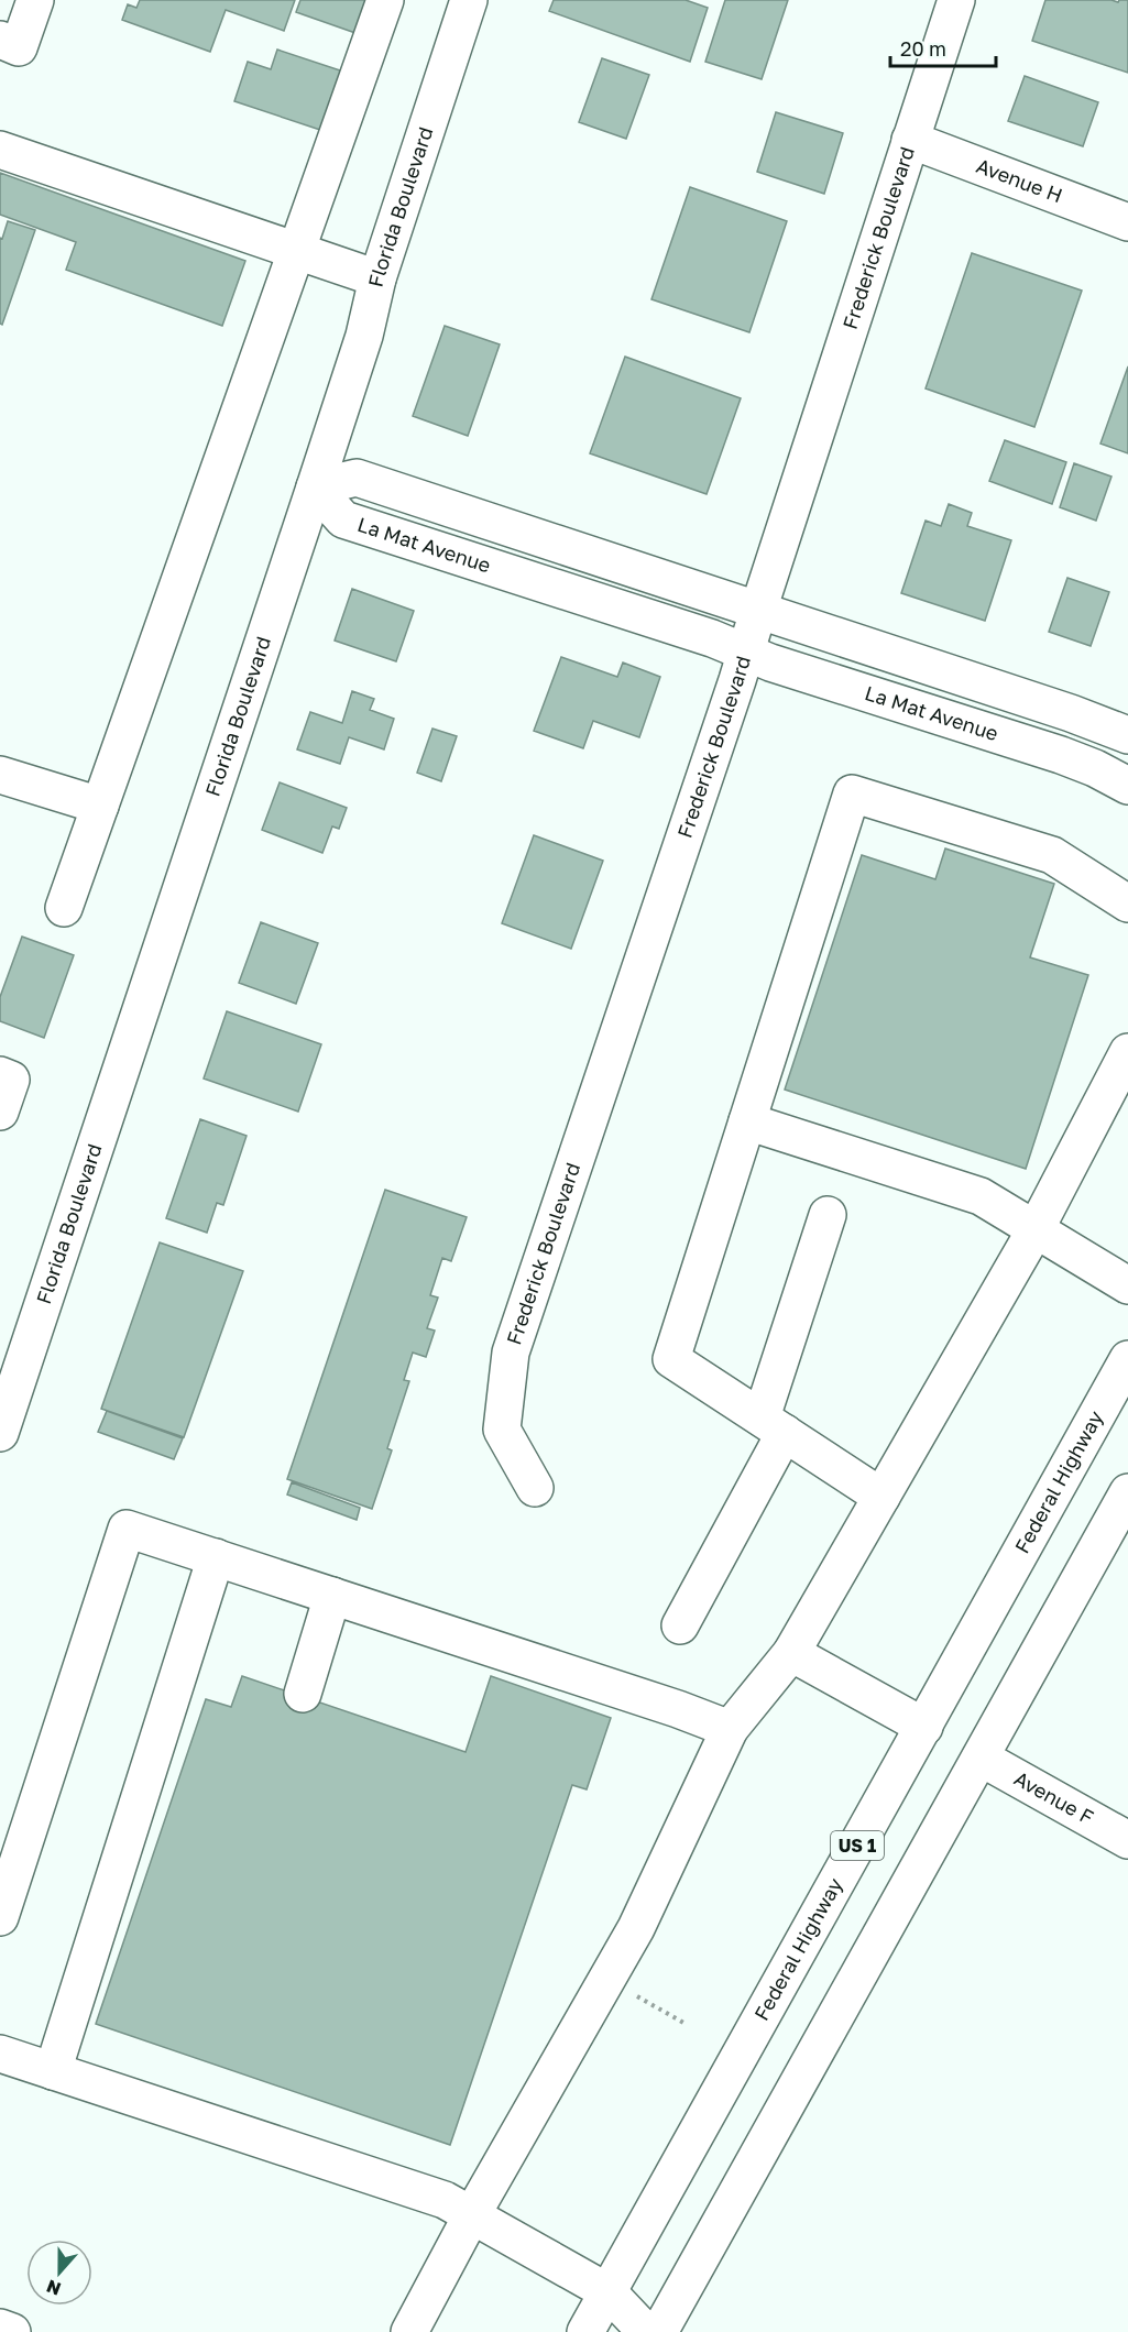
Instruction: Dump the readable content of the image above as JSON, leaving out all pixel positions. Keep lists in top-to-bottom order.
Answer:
{
  "streets": {
    "street": [
      "Avenue H",
      "Florida Boulevard",
      "Frederick Boulevard",
      "La Mat Avenue",
      "Federal Highway",
      "Avenue F",
      "US 1"
    ]
  },
  "crossings": [
    ["Avenue H", "Frederick Boulevard"],
    ["Florida Boulevard", "La Mat Avenue"],
    ["Frederick Boulevard", "La Mat Avenue"]
  ],
  "scale_bar": "20 m",
  "north": "bottom"
}
